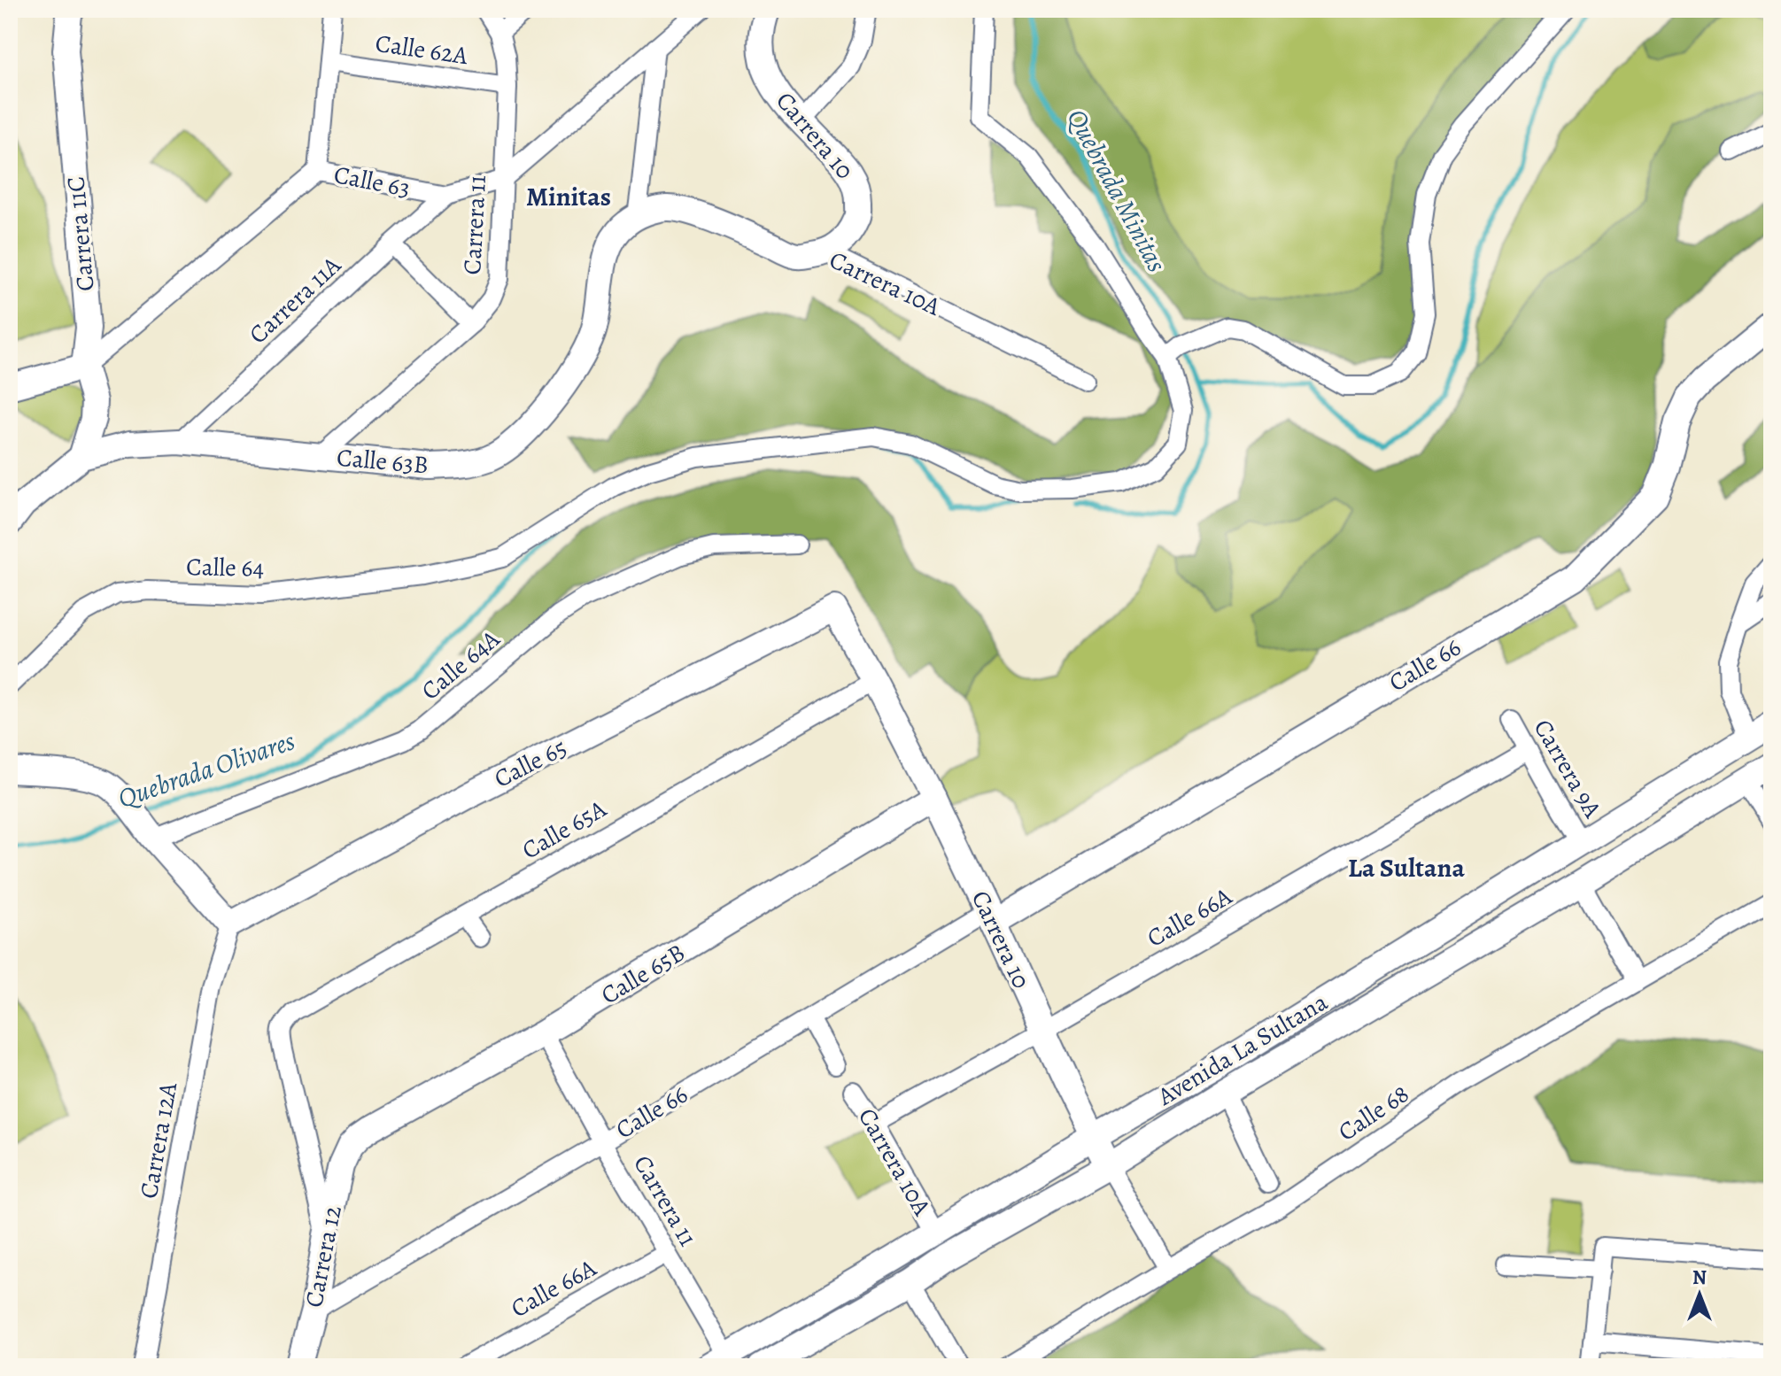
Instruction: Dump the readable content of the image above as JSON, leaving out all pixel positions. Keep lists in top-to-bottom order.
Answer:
{
  "streets": {
    "street": [
      "Calle 62A",
      "Carrera 10",
      "Calle 63",
      "Carrera 11",
      "Carrera 11C",
      "Carrera 10A",
      "Carrera 11A",
      "Calle 63B",
      "Calle 64",
      "Calle 64A",
      "Calle 66",
      "Calle 65",
      "Carrera 9A",
      "Calle 65A",
      "Calle 66A",
      "Calle 65B",
      "Avenida La Sultana",
      "Calle 68",
      "Carrera 12A",
      "Carrera 12"
    ]
  },
  "crossings": [
    ["Calle 62A", "Carrera 11"],
    ["Carrera 10", "Carrera 10A"],
    ["Carrera 10", "Calle 66"],
    ["Carrera 10", "Calle 65"],
    ["Carrera 10", "Calle 65A"],
    ["Carrera 10", "Calle 66A"],
    ["Carrera 10", "Calle 65B"],
    ["Carrera 10", "Avenida La Sultana"],
    ["Carrera 10", "Calle 68"],
    ["Calle 63", "Carrera 11"],
    ["Calle 63", "Carrera 11C"],
    ["Calle 63", "Carrera 11A"],
    ["Carrera 11", "Calle 63B"],
    ["Carrera 11", "Calle 66"],
    ["Carrera 11", "Calle 66A"],
    ["Carrera 11", "Calle 65B"],
    ["Carrera 11", "Avenida La Sultana"],
    ["Carrera 11C", "Calle 63B"],
    ["Carrera 10A", "Calle 63B"],
    ["Carrera 10A", "Calle 66A"],
    ["Carrera 10A", "Avenida La Sultana"],
    ["Carrera 11A", "Calle 63B"],
    ["Calle 66", "Carrera 12"],
    ["Calle 65", "Carrera 12A"],
    ["Carrera 9A", "Calle 66A"],
    ["Carrera 9A", "Avenida La Sultana"],
    ["Calle 65A", "Carrera 12"],
    ["Calle 65B", "Carrera 12"]
  ],
  "districts": ["Minitas", "La Sultana"],
  "water": ["Quebrada Minitas", "Quebrada Olivares"],
  "north": "top"
}
